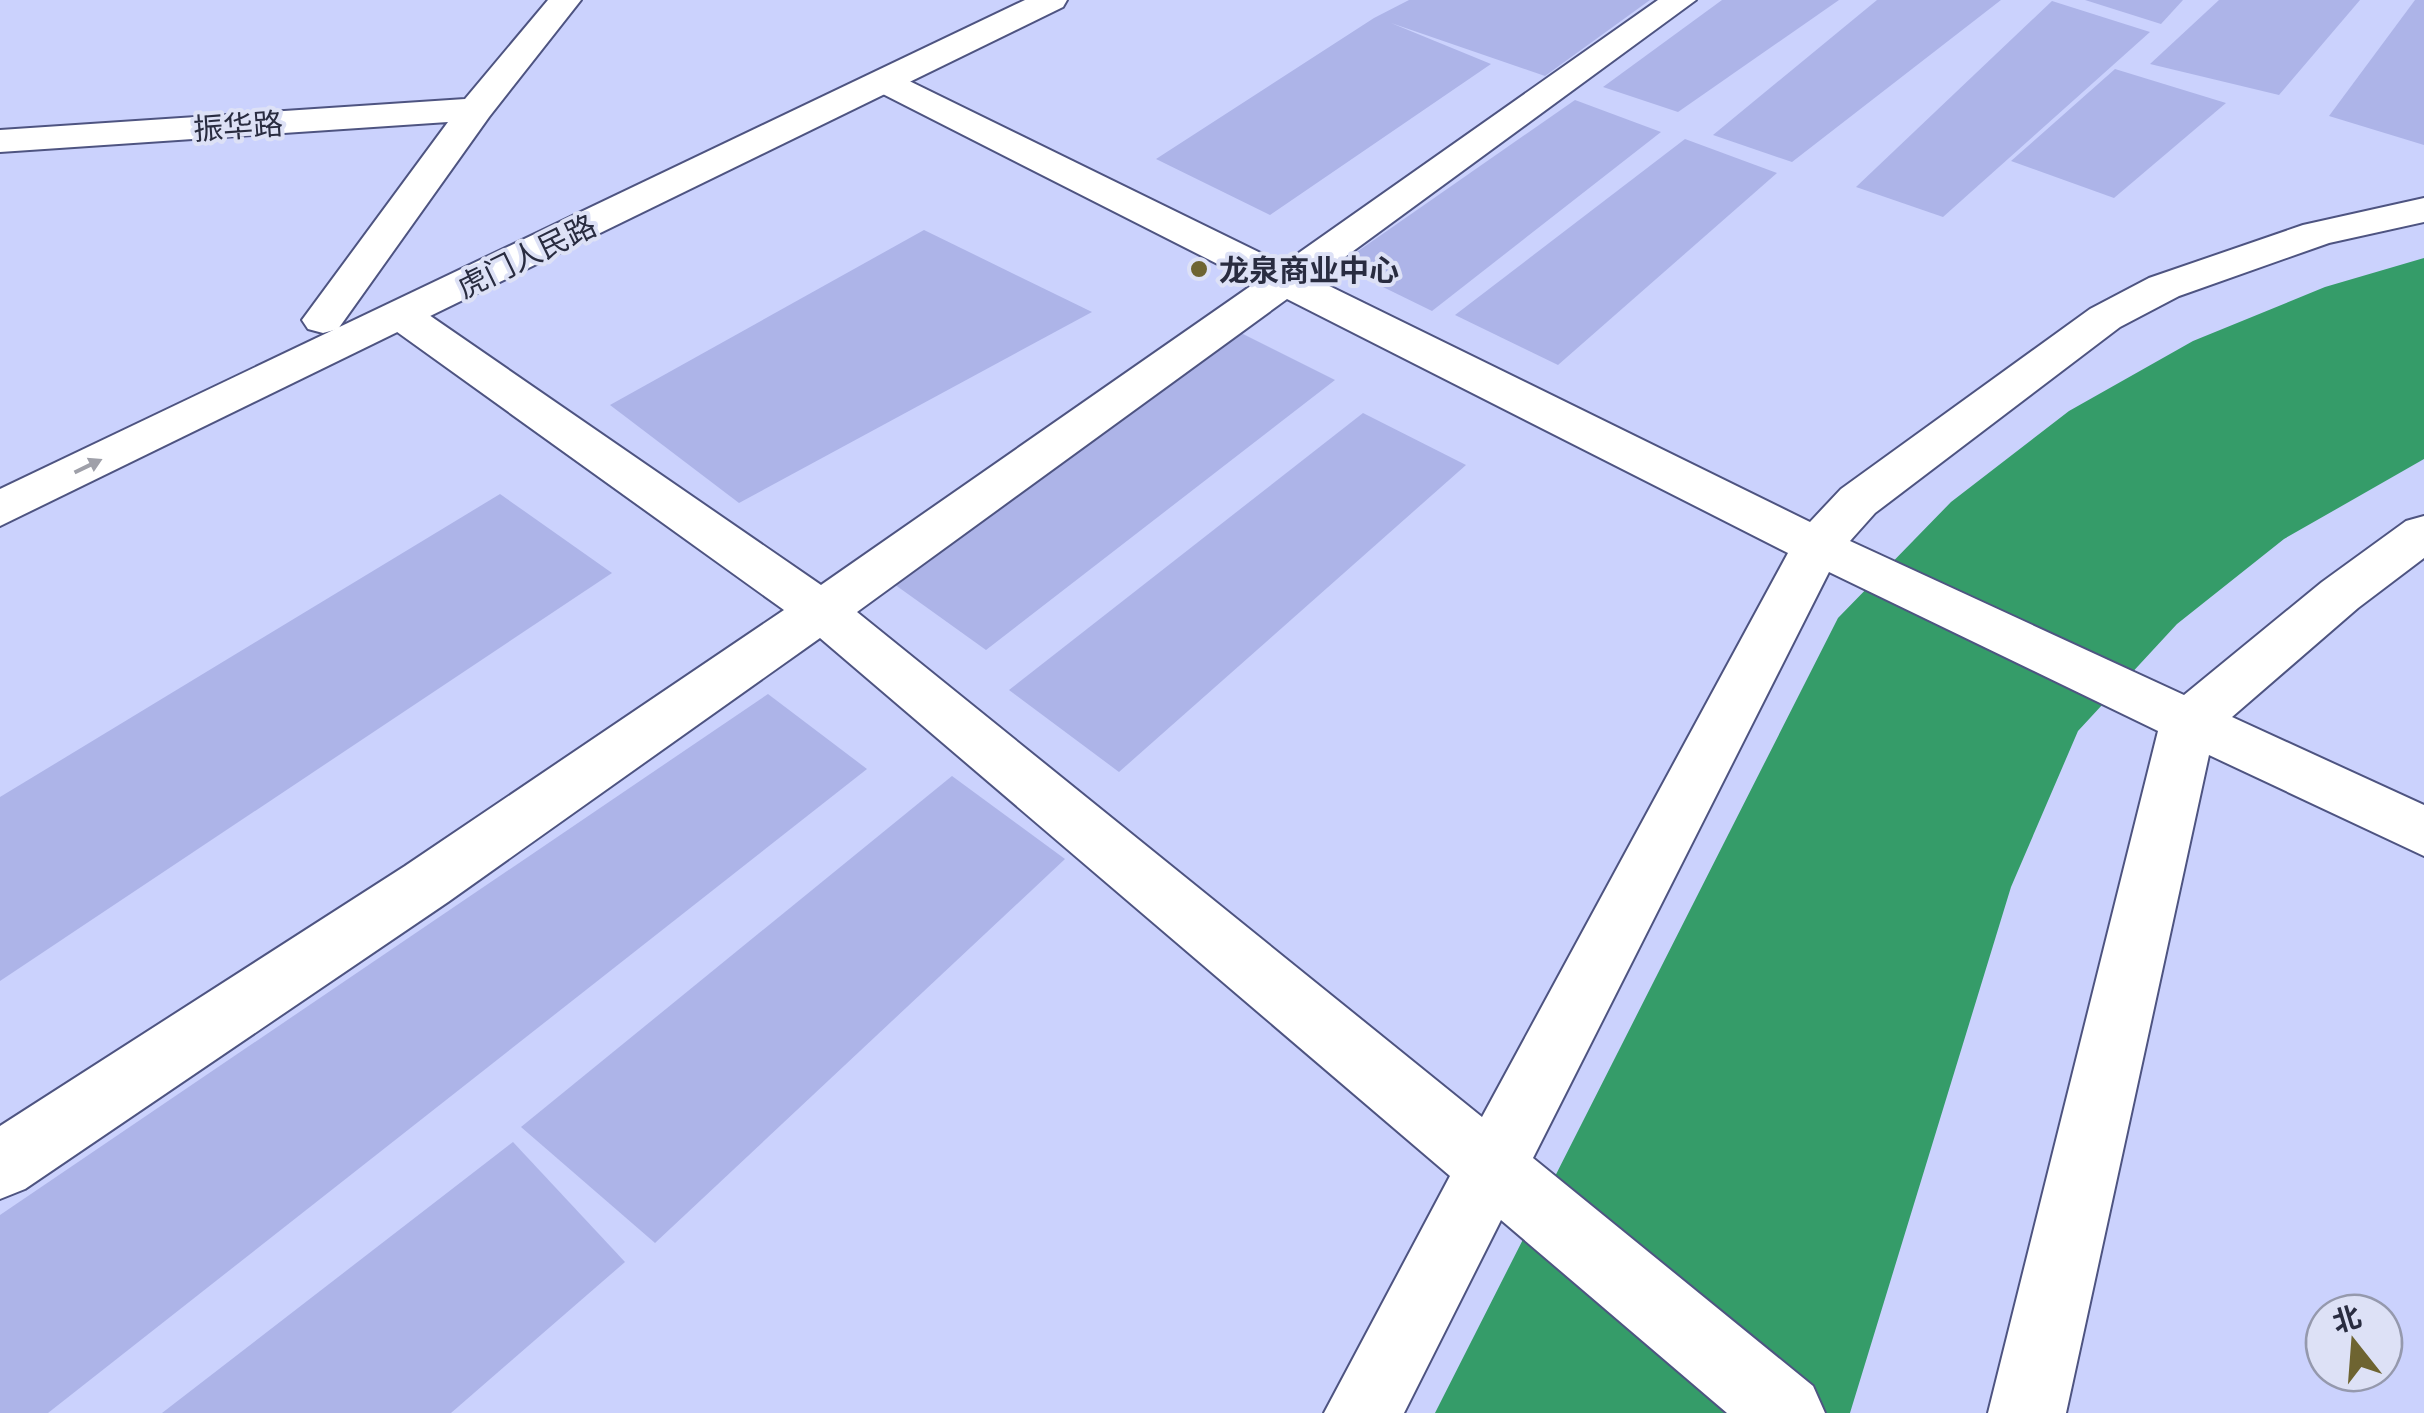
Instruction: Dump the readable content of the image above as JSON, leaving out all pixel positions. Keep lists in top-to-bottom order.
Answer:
{
  "streets": {
    "street": ["振华路", "虎门人民路"]
  },
  "places": ["龙泉商业中心"],
  "north": "top"
}
